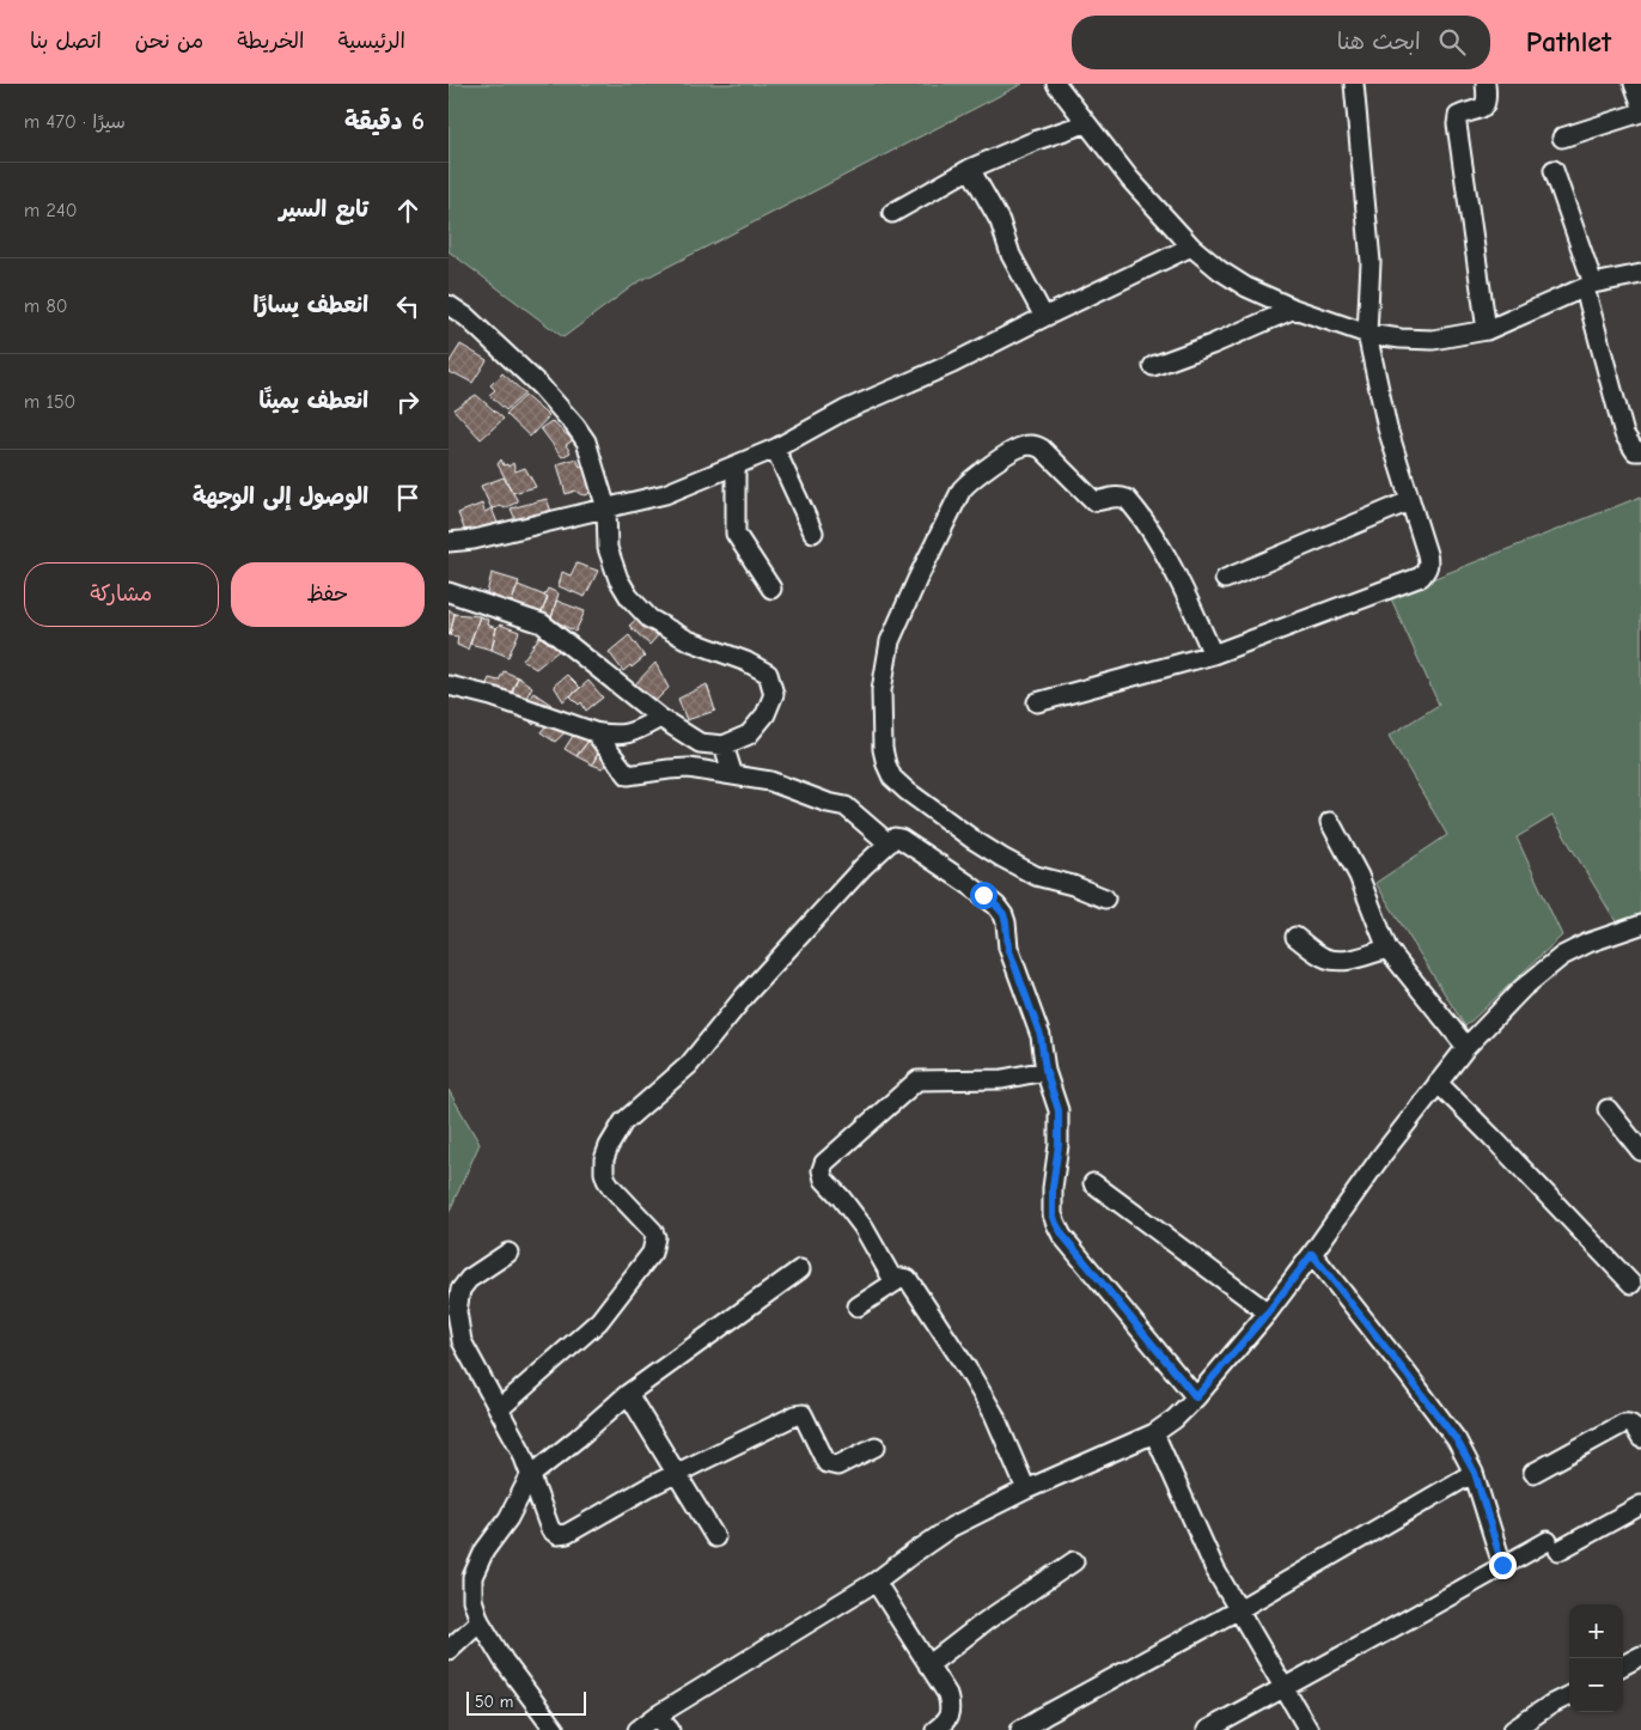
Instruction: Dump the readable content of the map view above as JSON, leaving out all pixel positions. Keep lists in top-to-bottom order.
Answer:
{
  "scale_bar": "50 m",
  "page": {
    "header": "Pathlet",
    "search": "ابحث هنا",
    "nav": [
      "الرئيسية",
      "الخريطة",
      "من نحن",
      "اتصل بنا"
    ],
    "heading": ["6 دقيقة", "سيرًا · 470 m"],
    "list": [
      ["تابع السير", "240 m"],
      ["انعطف يسارًا", "80 m"],
      ["انعطف يمينًا", "150 m"],
      "الوصول إلى الوجهة"
    ],
    "buttons": ["حفظ", "مشاركة"],
    "map_buttons": ["+", "−"],
    "scale": "50 m"
  }
}
